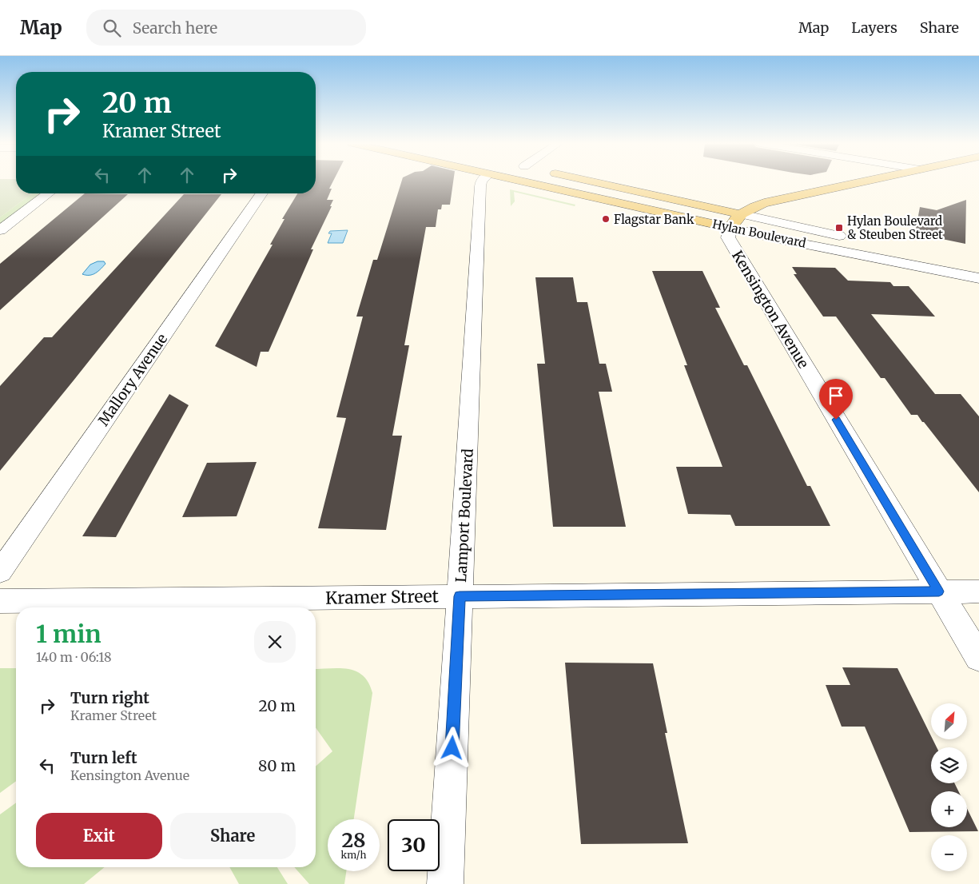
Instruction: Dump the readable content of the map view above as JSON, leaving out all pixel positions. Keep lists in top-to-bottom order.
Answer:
{
  "streets": {
    "main road": ["Hylan Boulevard"],
    "street": [
      "Kensington Avenue",
      "Mallory Avenue",
      "Lamport Boulevard",
      "Kramer Street"
    ]
  },
  "crossings": [
    ["Hylan Boulevard", "Kensington Avenue"],
    ["Kensington Avenue", "Kramer Street"],
    ["Lamport Boulevard", "Kramer Street"]
  ],
  "places": {
    "other": ["Flagstar Bank"],
    "transit": ["Hylan Boulevard & Steuben Street"]
  },
  "north": "top right",
  "page": {
    "header": "Map",
    "search": "Search here",
    "nav": ["Map", "Layers", "Share"],
    "turn": ["20 m", "Kramer Street"],
    "heading": ["1 min", "140 m · 06:18"],
    "list": [
      {
        "name": "Turn right",
        "note": "Kramer Street",
        "value": "20 m"
      },
      {
        "name": "Turn left",
        "note": "Kensington Avenue",
        "value": "80 m"
      }
    ],
    "map_buttons": ["+", "−"],
    "buttons": ["Exit", "Share"],
    "speed": "28 km/h",
    "limit": "30"
  }
}
